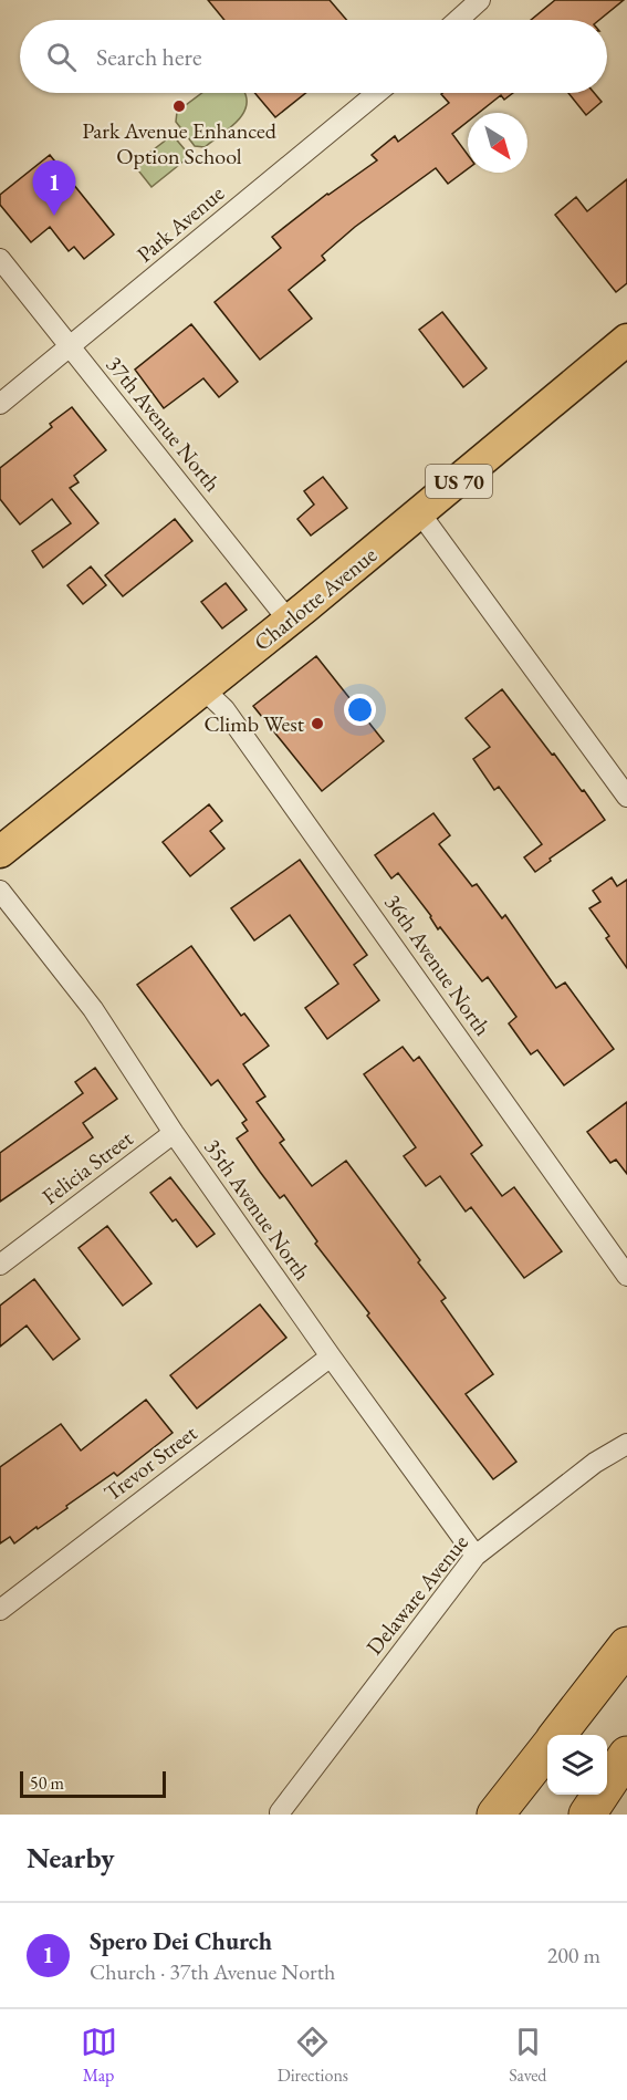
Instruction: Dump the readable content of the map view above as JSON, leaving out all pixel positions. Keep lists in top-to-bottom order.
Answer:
{
  "streets": {
    "main road": ["US 70", "Charlotte Avenue"],
    "street": [
      "Park Avenue",
      "37th Avenue North",
      "36th Avenue North",
      "Felicia Street",
      "35th Avenue North",
      "Trevor Street",
      "Delaware Avenue"
    ]
  },
  "crossings": [
    ["Park Avenue", "37th Avenue North"],
    ["37th Avenue North", "Charlotte Avenue"],
    ["Charlotte Avenue", "36th Avenue North"],
    ["Felicia Street", "35th Avenue North"],
    ["35th Avenue North", "Trevor Street"],
    ["35th Avenue North", "Delaware Avenue"]
  ],
  "places": ["Park Avenue Enhanced Option School", "Climb West"],
  "scale_bar": "50 m",
  "north": "bottom right",
  "page": {
    "search": "Search here",
    "pins": "1",
    "scale": "50 m",
    "heading": "Nearby",
    "list": [
      {
        "mark": "1",
        "name": "Spero Dei Church",
        "note": "Church · 37th Avenue North",
        "value": "200 m"
      }
    ],
    "nav": ["Map", "Directions", "Saved"]
  }
}
